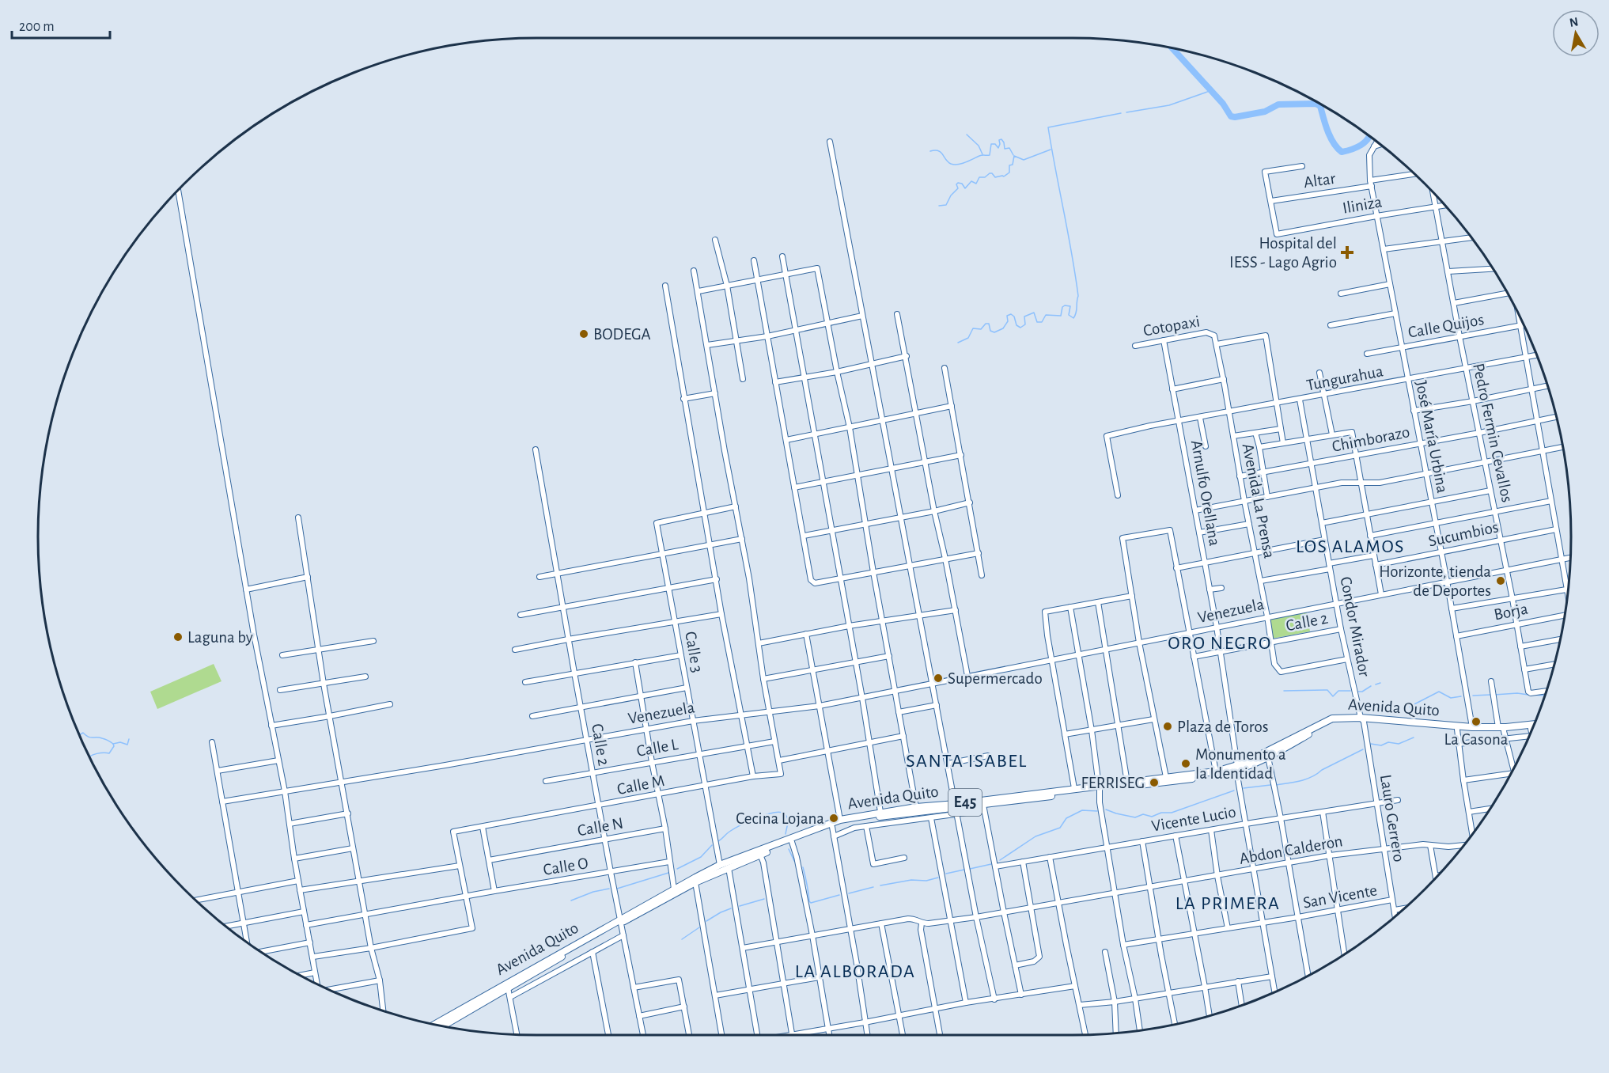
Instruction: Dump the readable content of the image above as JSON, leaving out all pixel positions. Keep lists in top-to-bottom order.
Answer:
{
  "streets": {
    "highway": ["Avenida Quito", "E45"],
    "street": [
      "Altar",
      "Iliniza",
      "Cotopaxi",
      "Calle Quijos",
      "Tungurahua",
      "Pedro Fermin Cevallos",
      "José María Urbina",
      "Chimborazo",
      "Arnulfo Orellana",
      "Avenida La Prensa",
      "Sucumbios",
      "Venezuela",
      "Borja",
      "Calle 2",
      "Condor Mirador",
      "Calle 3",
      "Calle L",
      "Calle M",
      "Lauro Gerrero",
      "Vicente Lucio",
      "Calle N",
      "Abdon Calderon",
      "Calle O",
      "San Vicente"
    ]
  },
  "crossings": [
    ["Altar", "Iliniza"],
    ["Altar", "José María Urbina"],
    ["Iliniza", "Pedro Fermin Cevallos"],
    ["Iliniza", "José María Urbina"],
    ["Cotopaxi", "Tungurahua"],
    ["Cotopaxi", "Arnulfo Orellana"],
    ["Cotopaxi", "Avenida La Prensa"],
    ["Calle Quijos", "Pedro Fermin Cevallos"],
    ["Calle Quijos", "José María Urbina"],
    ["Tungurahua", "Pedro Fermin Cevallos"],
    ["Tungurahua", "José María Urbina"],
    ["Tungurahua", "Arnulfo Orellana"],
    ["Tungurahua", "Avenida La Prensa"],
    ["Tungurahua", "Condor Mirador"],
    ["Pedro Fermin Cevallos", "Chimborazo"],
    ["Pedro Fermin Cevallos", "Sucumbios"],
    ["Pedro Fermin Cevallos", "Venezuela"],
    ["Pedro Fermin Cevallos", "Borja"],
    ["José María Urbina", "Chimborazo"],
    ["José María Urbina", "Sucumbios"],
    ["José María Urbina", "Venezuela"],
    ["José María Urbina", "Borja"],
    ["José María Urbina", "Avenida Quito"],
    ["Chimborazo", "Avenida La Prensa"],
    ["Chimborazo", "Condor Mirador"],
    ["Arnulfo Orellana", "Venezuela"],
    ["Arnulfo Orellana", "Calle 2"],
    ["Arnulfo Orellana", "Avenida Quito"],
    ["Arnulfo Orellana", "Vicente Lucio"],
    ["Arnulfo Orellana", "Abdon Calderon"],
    ["Arnulfo Orellana", "San Vicente"],
    ["Avenida La Prensa", "Venezuela"],
    ["Avenida La Prensa", "Calle 2"],
    ["Avenida La Prensa", "Condor Mirador"],
    ["Venezuela", "Calle 2"],
    ["Venezuela", "Condor Mirador"],
    ["Venezuela", "Calle 3"],
    ["Calle 2", "Condor Mirador"],
    ["Calle 2", "Avenida Quito"],
    ["Calle 2", "Calle L"],
    ["Calle 2", "Calle M"],
    ["Calle 2", "Calle N"],
    ["Calle 2", "Calle O"],
    ["Condor Mirador", "Avenida Quito"],
    ["Condor Mirador", "Lauro Gerrero"],
    ["Calle 3", "Avenida Quito"],
    ["Calle 3", "Calle L"],
    ["Calle 3", "Calle M"],
    ["Avenida Quito", "Lauro Gerrero"],
    ["Lauro Gerrero", "Vicente Lucio"],
    ["Lauro Gerrero", "Abdon Calderon"],
    ["Lauro Gerrero", "San Vicente"]
  ],
  "districts": [
    "LOS ALAMOS",
    "ORO NEGRO",
    "SANTA ISABEL",
    "LA PRIMERA",
    "LA ALBORADA"
  ],
  "places": {
    "health": ["Hospital del IESS - Lago Agrio"],
    "other": [
      "BODEGA",
      "Horizonte, tienda de Deportes",
      "Laguna by",
      "Supermercado",
      "La Casona",
      "Plaza de Toros",
      "Monumento a la Identidad",
      "FERRISEG",
      "Cecina Lojana"
    ]
  },
  "scale_bar": "200 m",
  "north": "top"
}
